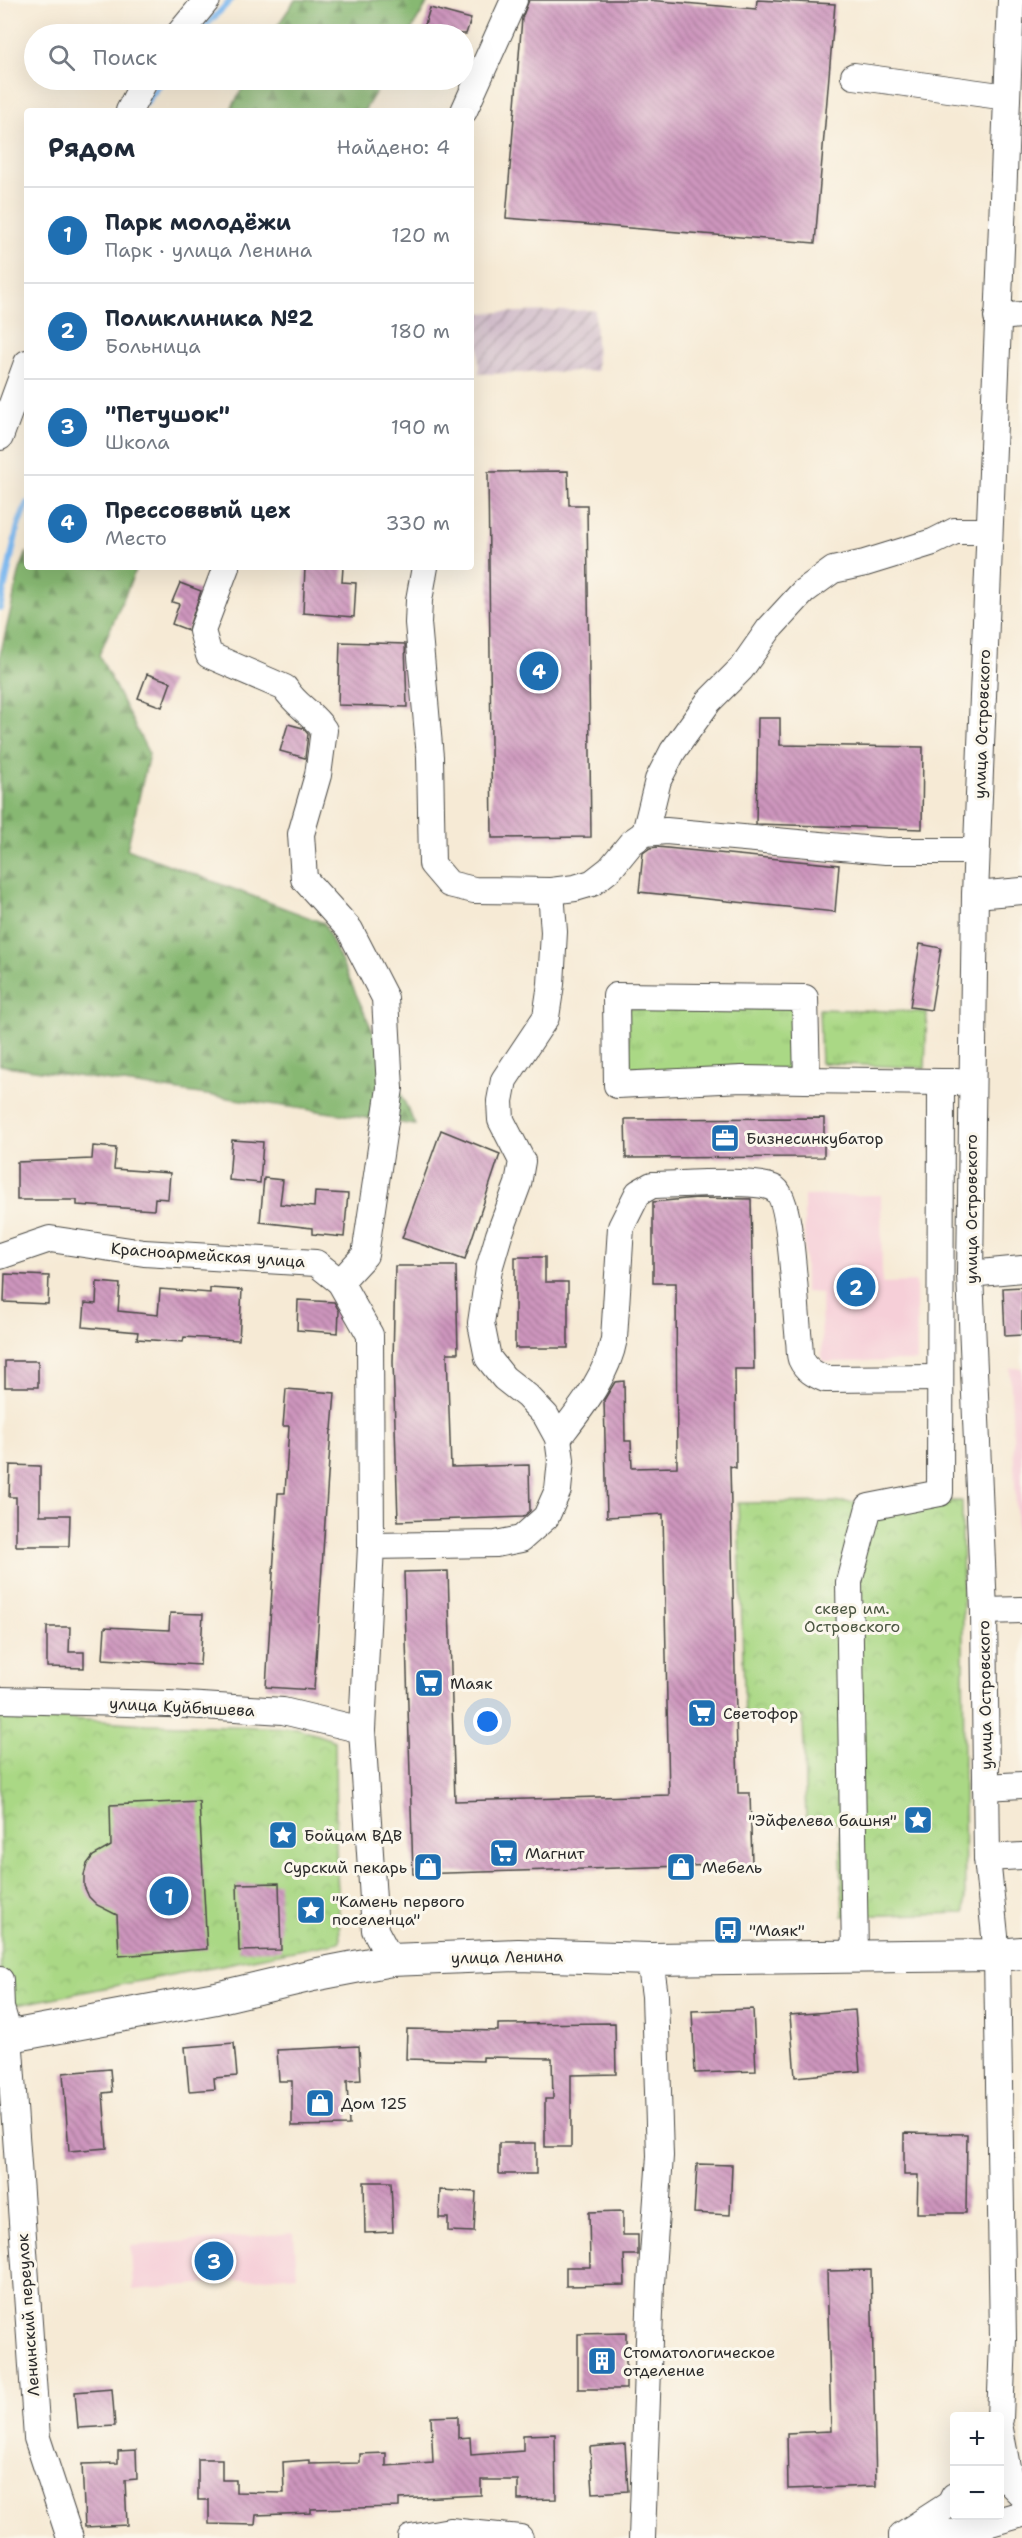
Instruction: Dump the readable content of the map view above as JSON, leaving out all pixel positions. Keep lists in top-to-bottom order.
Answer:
{
  "streets": {
    "main road": ["улица Ленина"],
    "street": [
      "улица Островского",
      "Красноармейская улица",
      "улица Куйбышева",
      "Ленинский переулок"
    ]
  },
  "crossings": [
    ["улица Островского", "улица Ленина"],
    ["улица Ленина", "Ленинский переулок"]
  ],
  "parks": ["сквер им. Островского"],
  "places": {
    "office": ["Бизнесинкубатор"],
    "supermarket": ["Maяк", "Светофор", "Магнит"],
    "place": ["\"Эйфелева башня\"", "Бойцам ВДВ", "\"Камень первого поселенца\""],
    "shop": ["Сурский пекарь", "Мебель", "Дом 125"],
    "bus stop": ["\"Маяк\""],
    "building": ["Стоматологическое отделение"]
  },
  "page": {
    "search": "Поиск",
    "heading": ["Рядом", "Найдено: 4"],
    "list": [
      {
        "mark": "1",
        "name": "Парк молодёжи",
        "note": "Парк · улица Ленина",
        "value": "120 m"
      },
      {
        "mark": "2",
        "name": "Поликлиника №2",
        "note": "Больница",
        "value": "180 m"
      },
      {
        "mark": "3",
        "name": "\"Петушок\"",
        "note": "Школа",
        "value": "190 m"
      },
      {
        "mark": "4",
        "name": "Прессоввый цех",
        "note": "Место",
        "value": "330 m"
      }
    ],
    "pins": [
      "4",
      "2",
      "1",
      "3"
    ],
    "map_buttons": ["+", "−"]
  }
}
